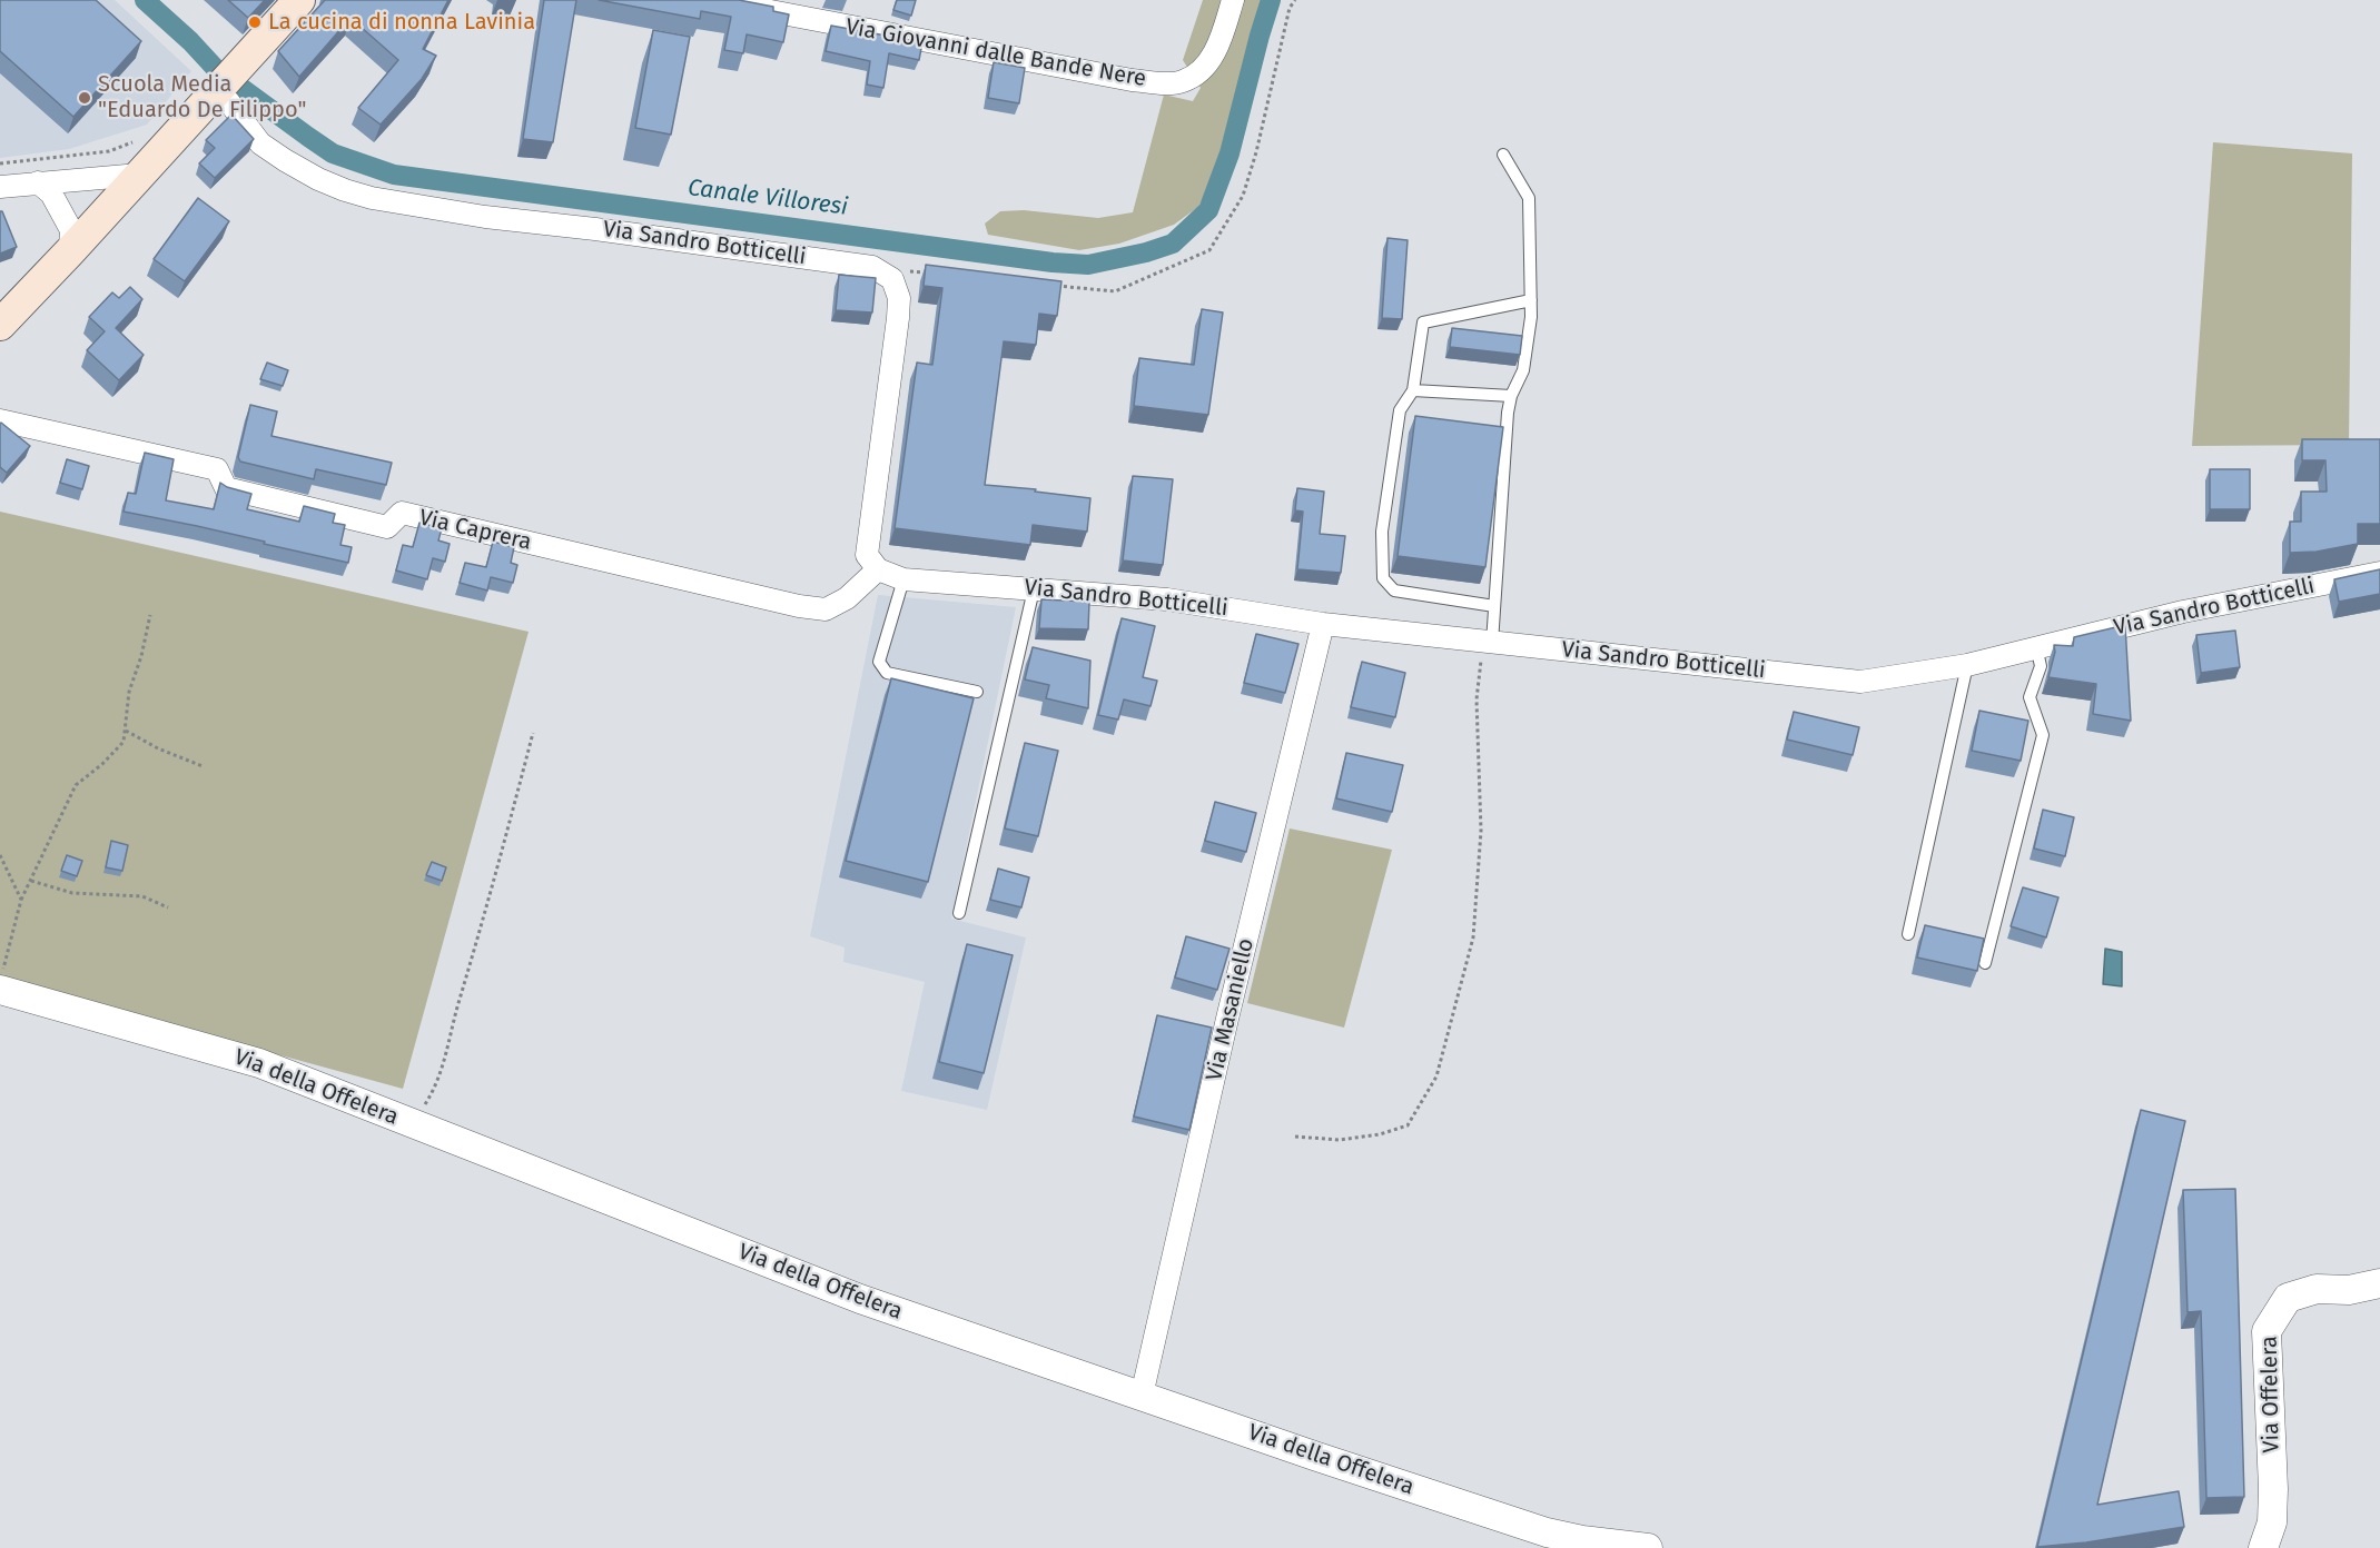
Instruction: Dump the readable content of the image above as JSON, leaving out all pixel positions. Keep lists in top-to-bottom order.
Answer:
{
  "streets": {
    "street": [
      "Via Giovanni dalle Bande Nere",
      "Via Sandro Botticelli",
      "Via Caprera",
      "Via Masaniello",
      "Via della Offelera",
      "Via Offelera"
    ]
  },
  "crossings": [
    ["Via Sandro Botticelli", "Via Caprera"],
    ["Via Sandro Botticelli", "Via Masaniello"],
    ["Via Masaniello", "Via della Offelera"]
  ],
  "water": ["Canale Villoresi"],
  "places": ["La cucina di nonna Lavinia", "Scuola Media \"Eduardo De Filippo\""]
}
